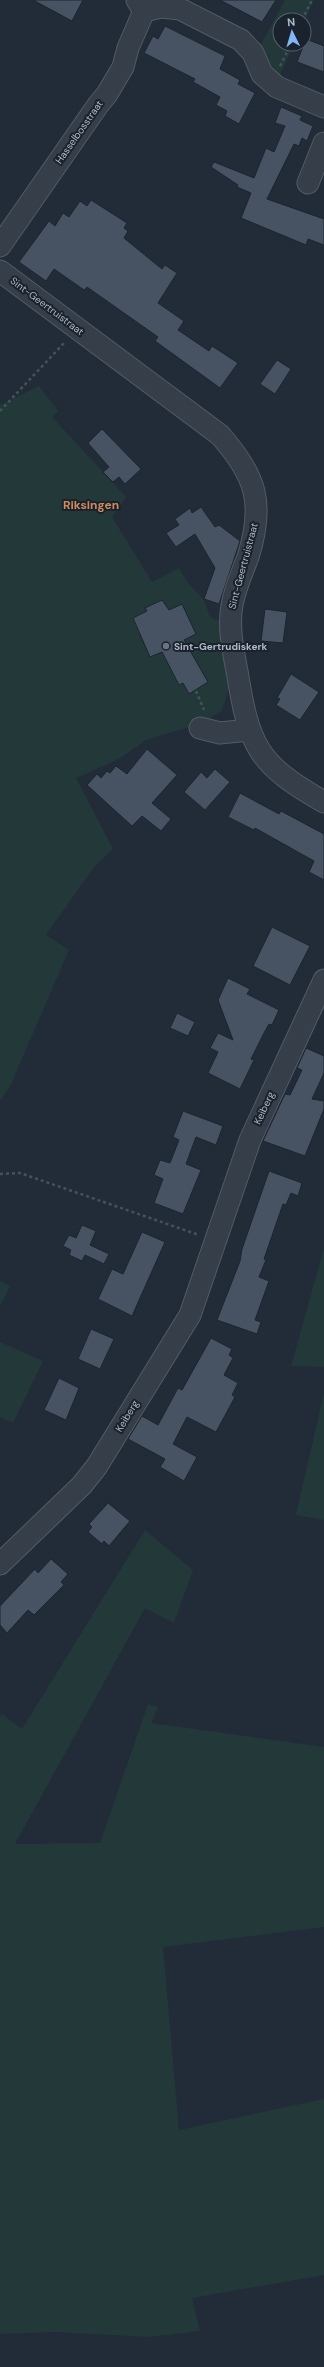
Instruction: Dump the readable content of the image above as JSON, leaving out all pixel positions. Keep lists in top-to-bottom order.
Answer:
{
  "streets": {
    "street": ["Hasselbosstraat", "Sint-Geertruistraat", "Keiberg"]
  },
  "districts": ["Riksingen"],
  "places": ["Sint-Gertrudiskerk"],
  "north": "top"
}
